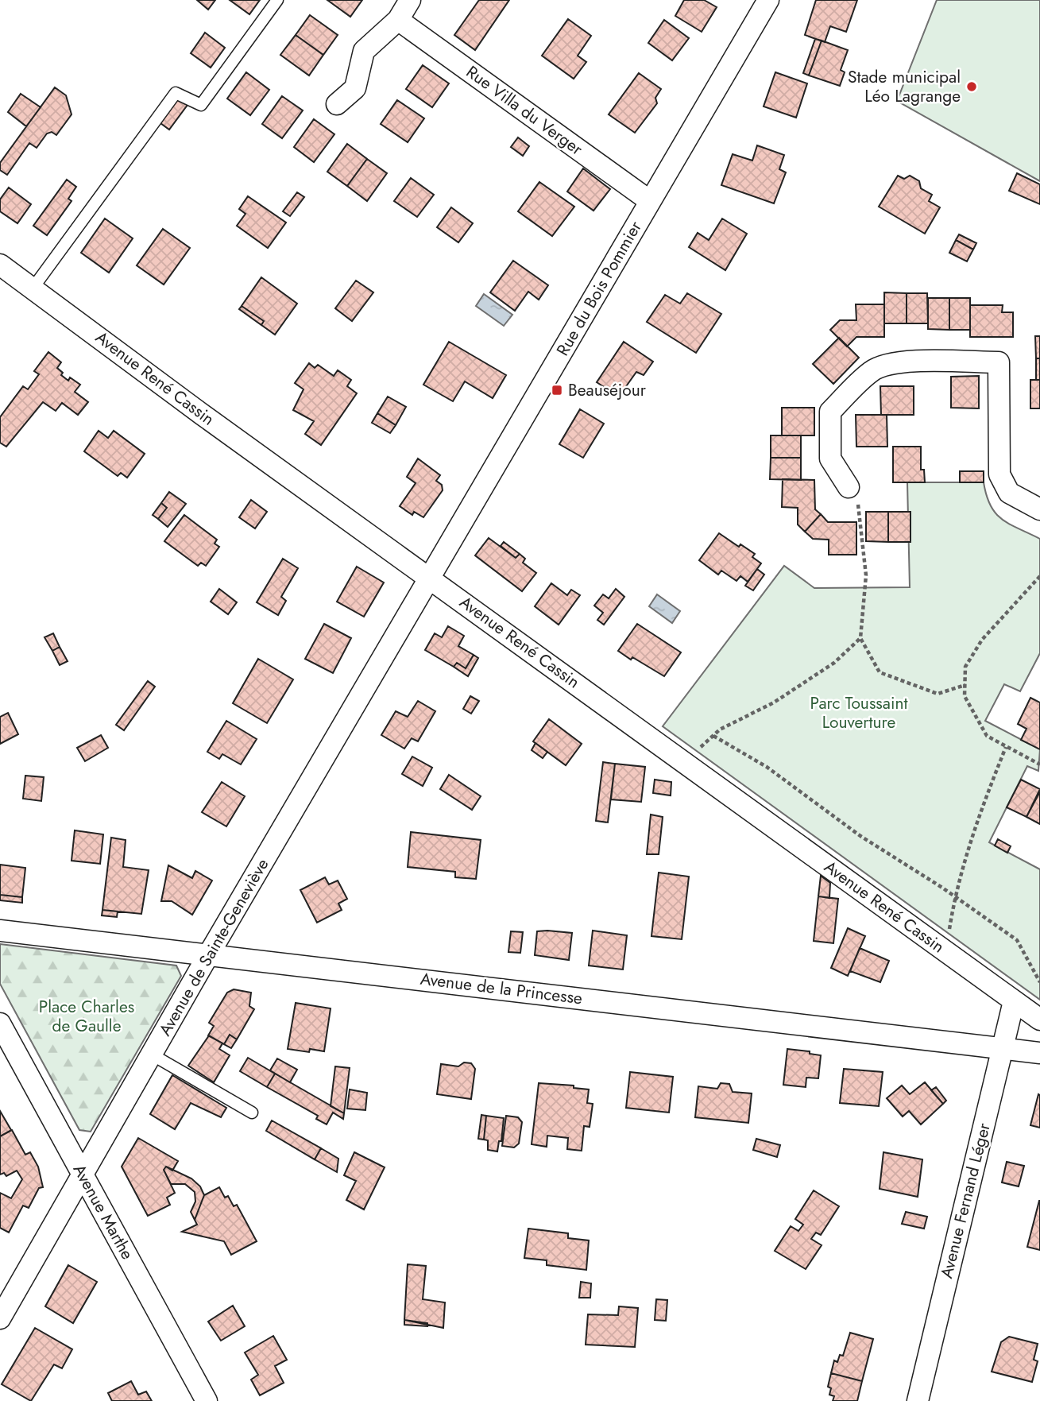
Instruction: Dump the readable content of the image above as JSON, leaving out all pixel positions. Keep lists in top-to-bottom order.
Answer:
{
  "streets": {
    "street": [
      "Rue Villa du Verger",
      "Rue du Bois Pommier",
      "Avenue René Cassin",
      "Avenue de Sainte-Geneviève",
      "Avenue de la Princesse",
      "Avenue Fernand Léger",
      "Avenue Marthe"
    ]
  },
  "crossings": [
    ["Rue Villa du Verger", "Rue du Bois Pommier"],
    ["Rue du Bois Pommier", "Avenue René Cassin"],
    ["Rue du Bois Pommier", "Avenue de Sainte-Geneviève"],
    ["Avenue René Cassin", "Avenue de Sainte-Geneviève"],
    ["Avenue René Cassin", "Avenue Fernand Léger"],
    ["Avenue de Sainte-Geneviève", "Avenue de la Princesse"],
    ["Avenue de Sainte-Geneviève", "Avenue Marthe"],
    ["Avenue de la Princesse", "Avenue Fernand Léger"]
  ],
  "parks": ["Parc Toussaint Louverture", "Place Charles de Gaulle"],
  "places": {
    "other": ["Stade municipal Léo Lagrange"],
    "transit": ["Beauséjour"]
  }
}
